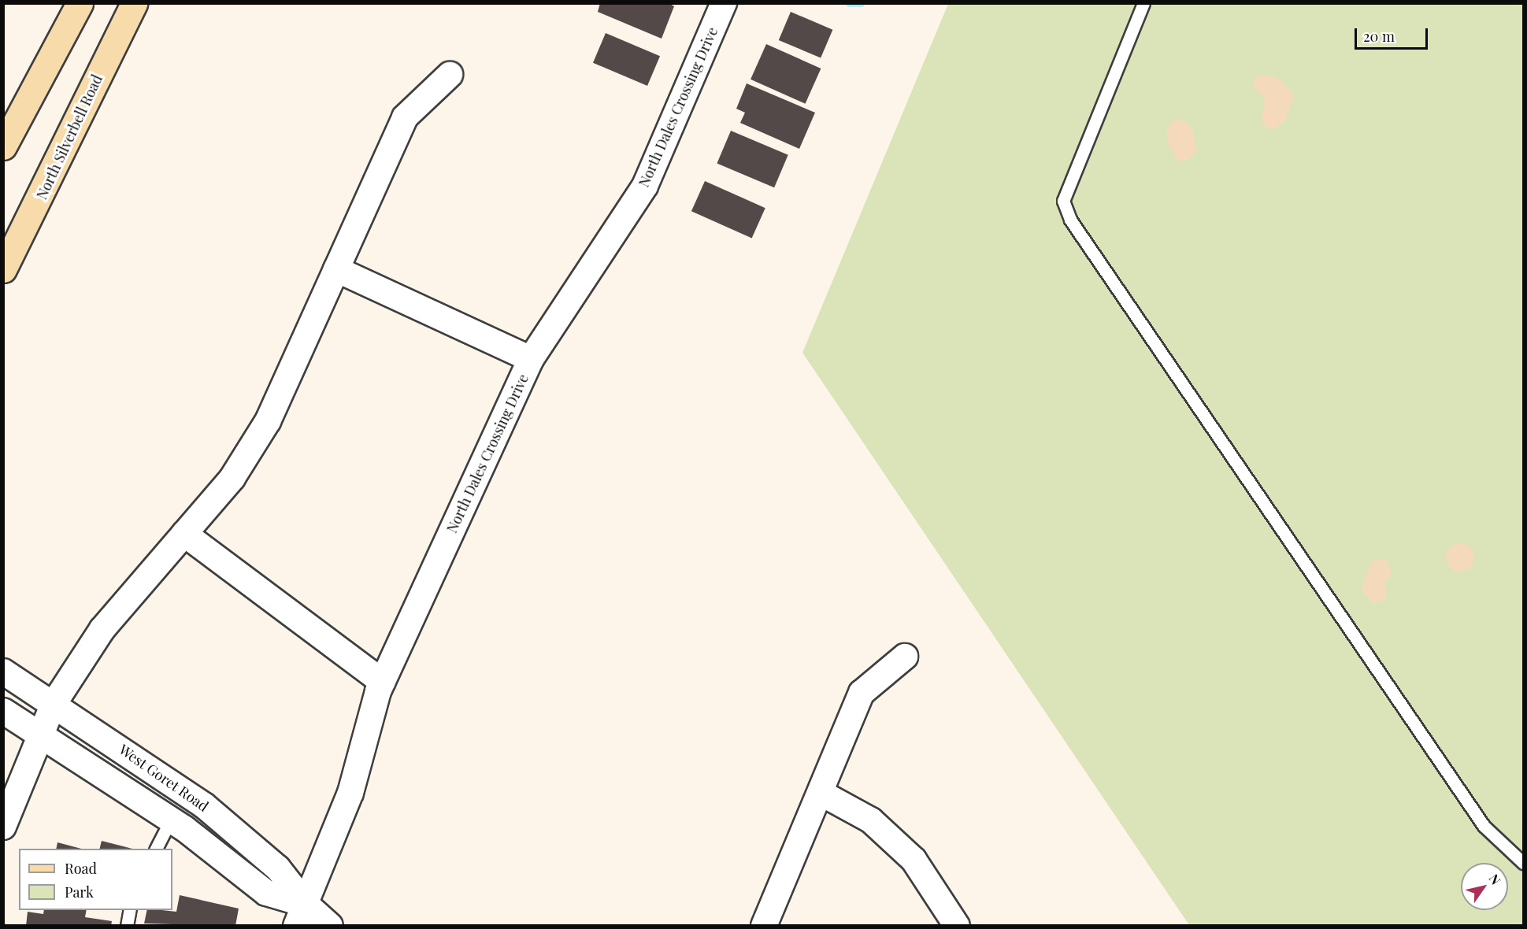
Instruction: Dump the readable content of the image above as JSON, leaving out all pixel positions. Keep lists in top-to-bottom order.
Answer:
{
  "streets": {
    "main road": ["North Silverbell Road"],
    "street": ["North Dales Crossing Drive", "West Goret Road"]
  },
  "crossings": [
    ["North Dales Crossing Drive", "West Goret Road"]
  ],
  "legend": ["Road", "Park"],
  "scale_bar": "20 m",
  "north": "top right"
}
